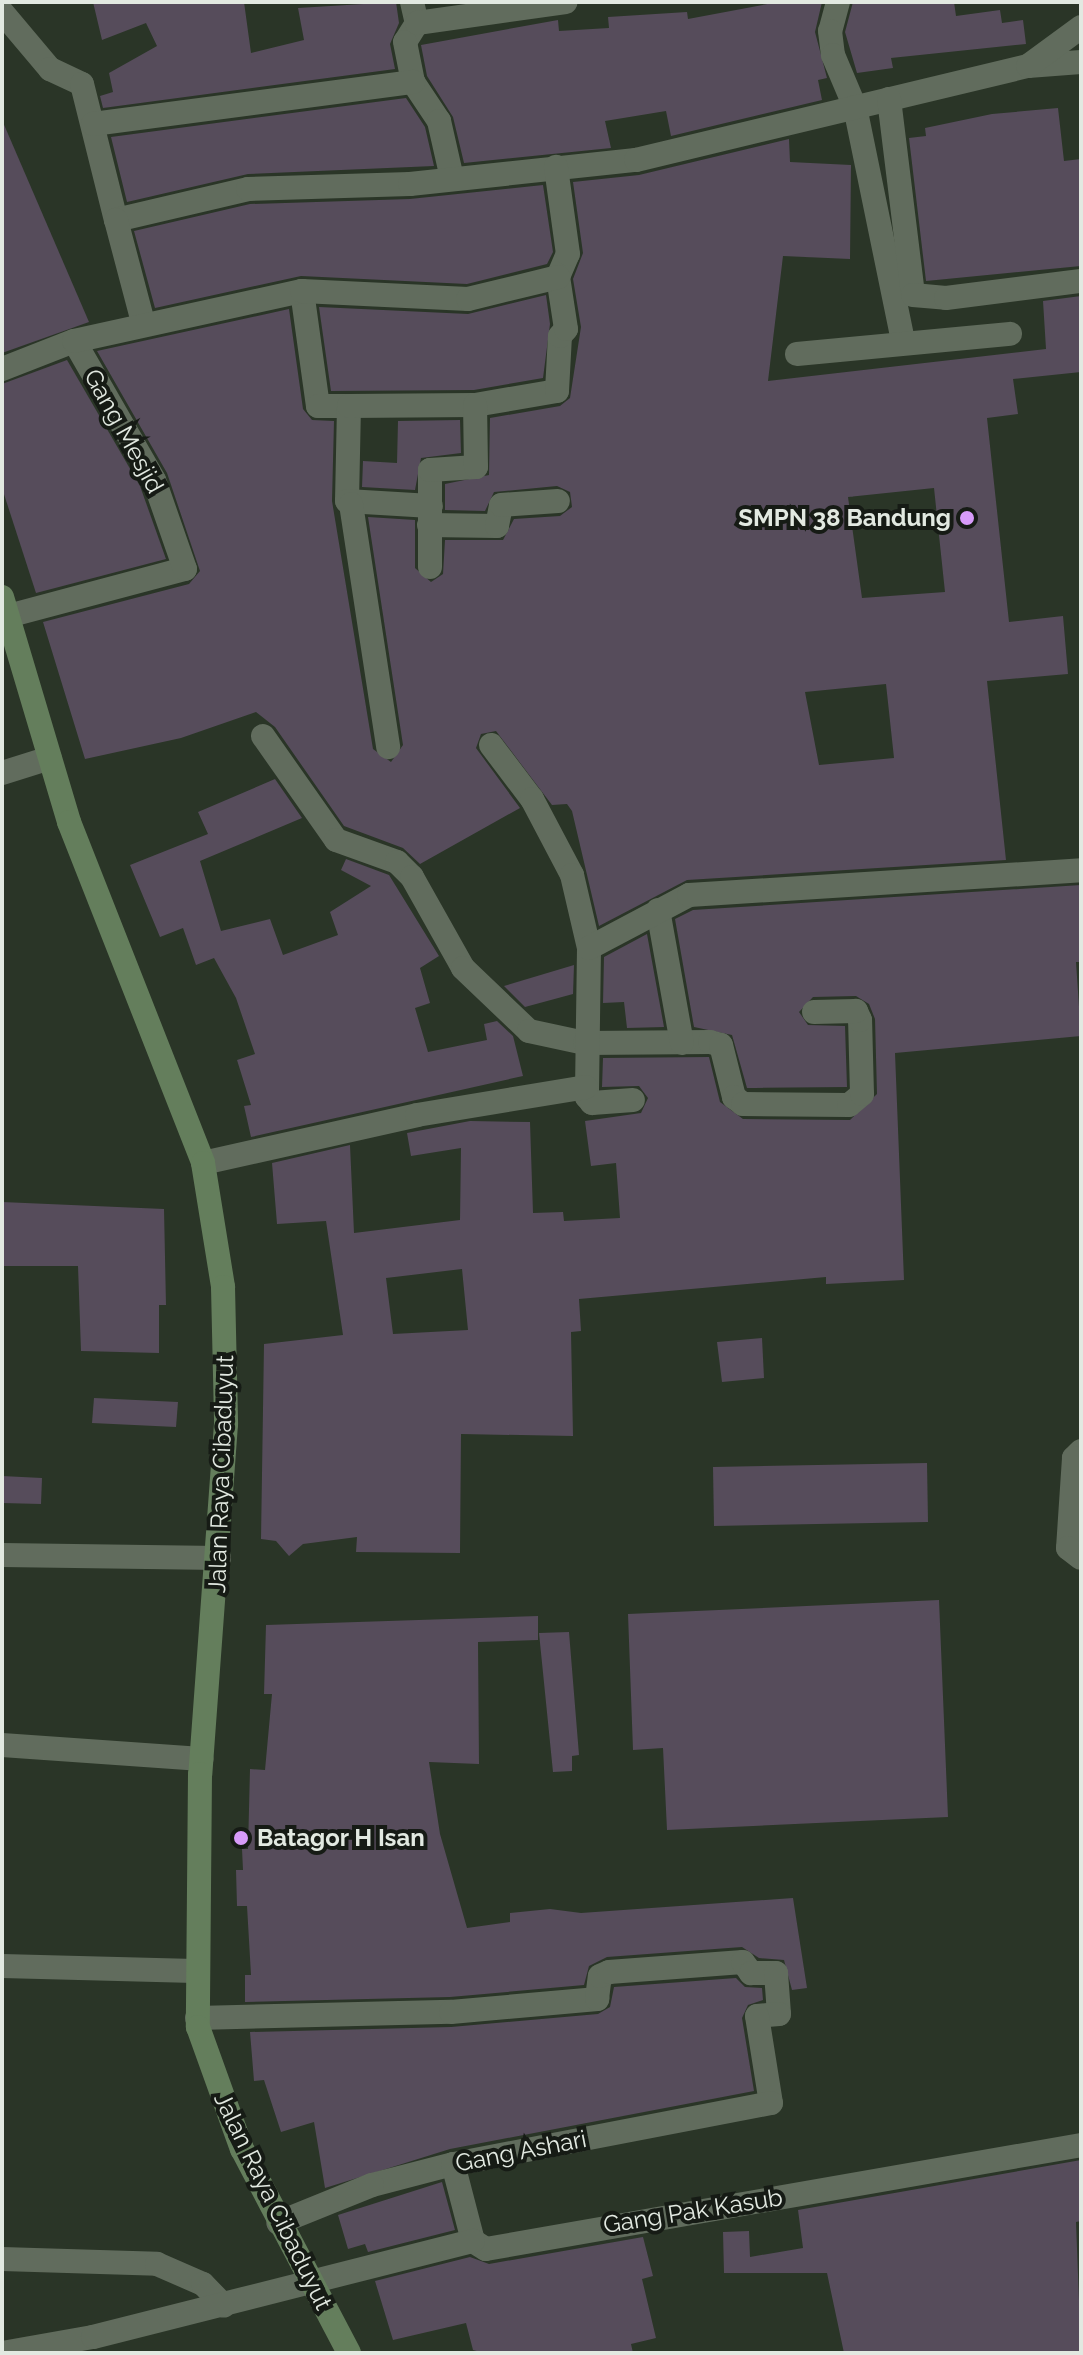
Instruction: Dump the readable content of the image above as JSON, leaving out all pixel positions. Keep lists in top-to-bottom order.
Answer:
{
  "streets": {
    "main road": ["Jalan Raya Cibaduyut"],
    "street": ["Gang Mesjid", "Gang Ashari", "Gang Pak Kasub"]
  },
  "crossings": [
    ["Gang Mesjid", "Jalan Raya Cibaduyut"],
    ["Jalan Raya Cibaduyut", "Gang Ashari"],
    ["Jalan Raya Cibaduyut", "Gang Pak Kasub"]
  ],
  "places": ["SMPN 38 Bandung", "Batagor H Isan"]
}
